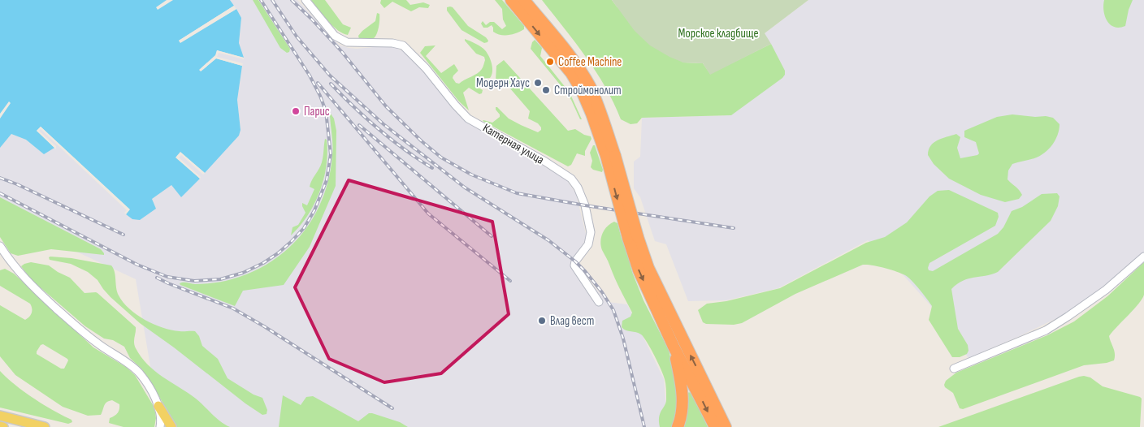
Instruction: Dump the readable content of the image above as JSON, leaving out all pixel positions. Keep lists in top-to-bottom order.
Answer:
{
  "streets": {
    "street": ["Катерная улица"]
  },
  "parks": ["Морское кладбище"],
  "places": [
    "Coffee Machine",
    "Модерн Хаус",
    "Строймонолит",
    "Парис",
    "Влад вест"
  ]
}
